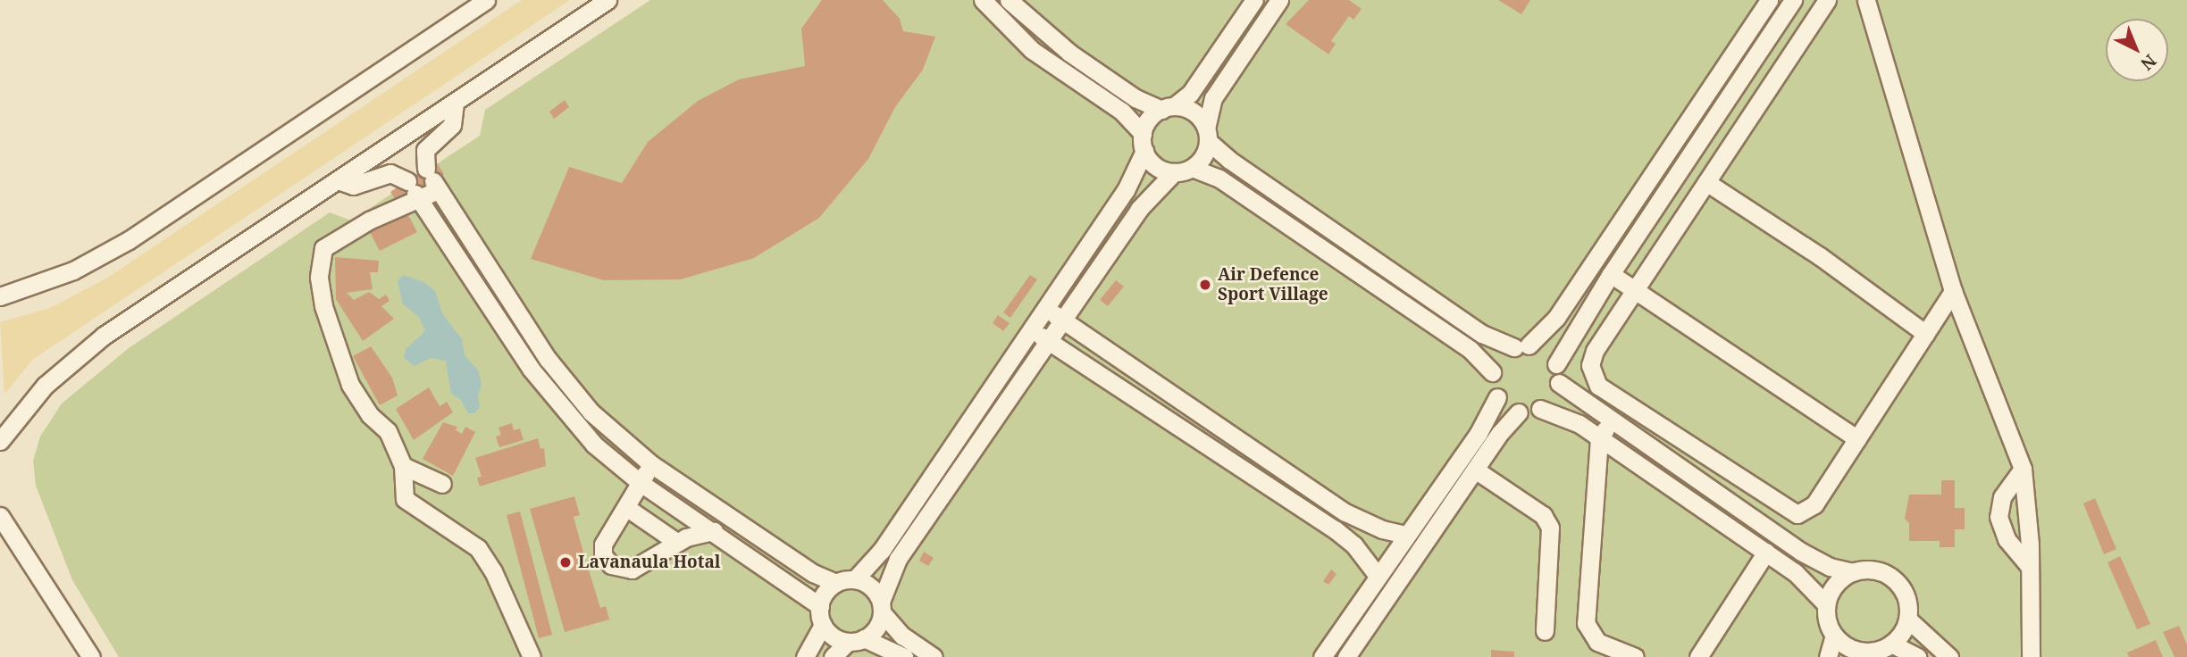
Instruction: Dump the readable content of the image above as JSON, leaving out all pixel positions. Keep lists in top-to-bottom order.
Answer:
{
  "places": ["Air Defence Sport Village", "Lavanaula Hotal"],
  "north": "bottom right"
}
